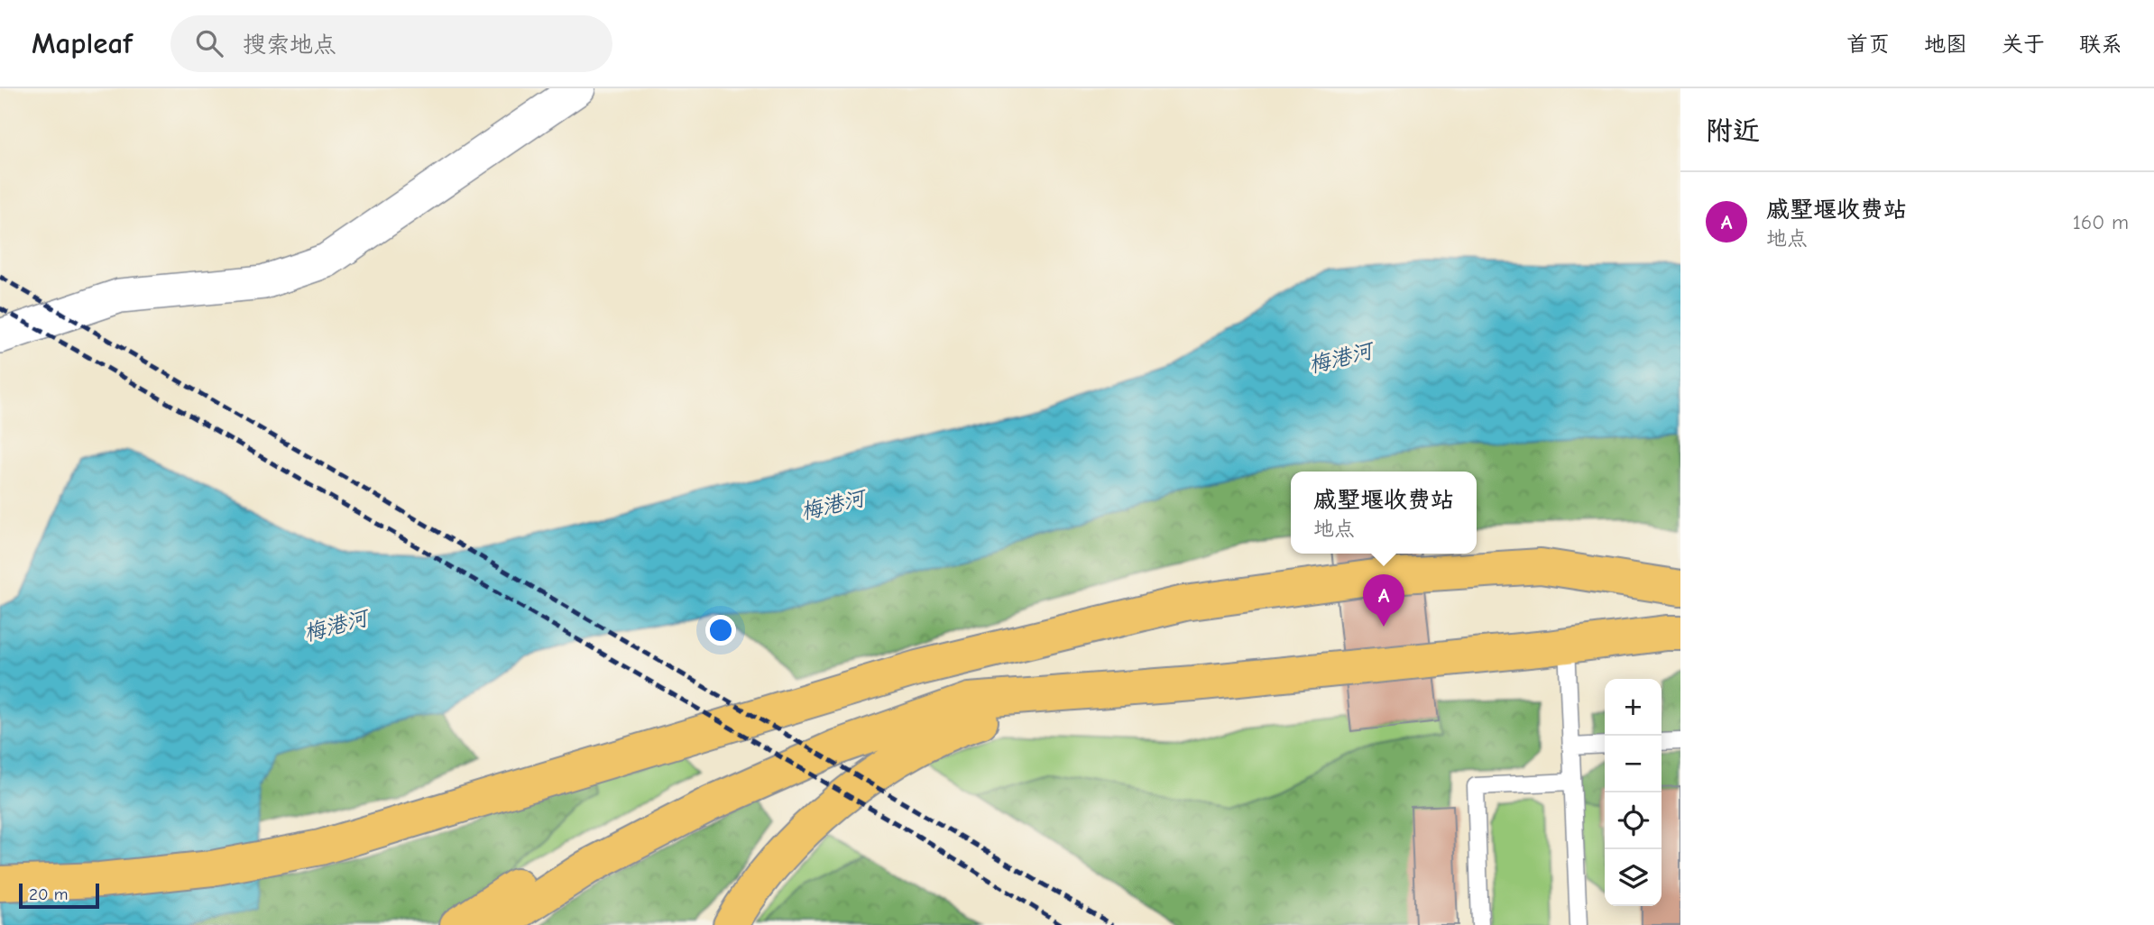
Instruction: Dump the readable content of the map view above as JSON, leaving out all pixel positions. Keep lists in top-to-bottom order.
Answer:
{
  "water": ["梅港河"],
  "scale_bar": "20 m",
  "page": {
    "header": "Mapleaf",
    "search": "搜索地点",
    "nav": [
      "首页",
      "地图",
      "关于",
      "联系"
    ],
    "heading": "附近",
    "list": [
      {
        "mark": "A",
        "name": "戚墅堰收费站",
        "note": "地点",
        "value": "160 m"
      }
    ],
    "popup": ["戚墅堰收费站", "地点"],
    "pins": "A",
    "map_buttons": ["+", "−"],
    "scale": "20 m"
  }
}
